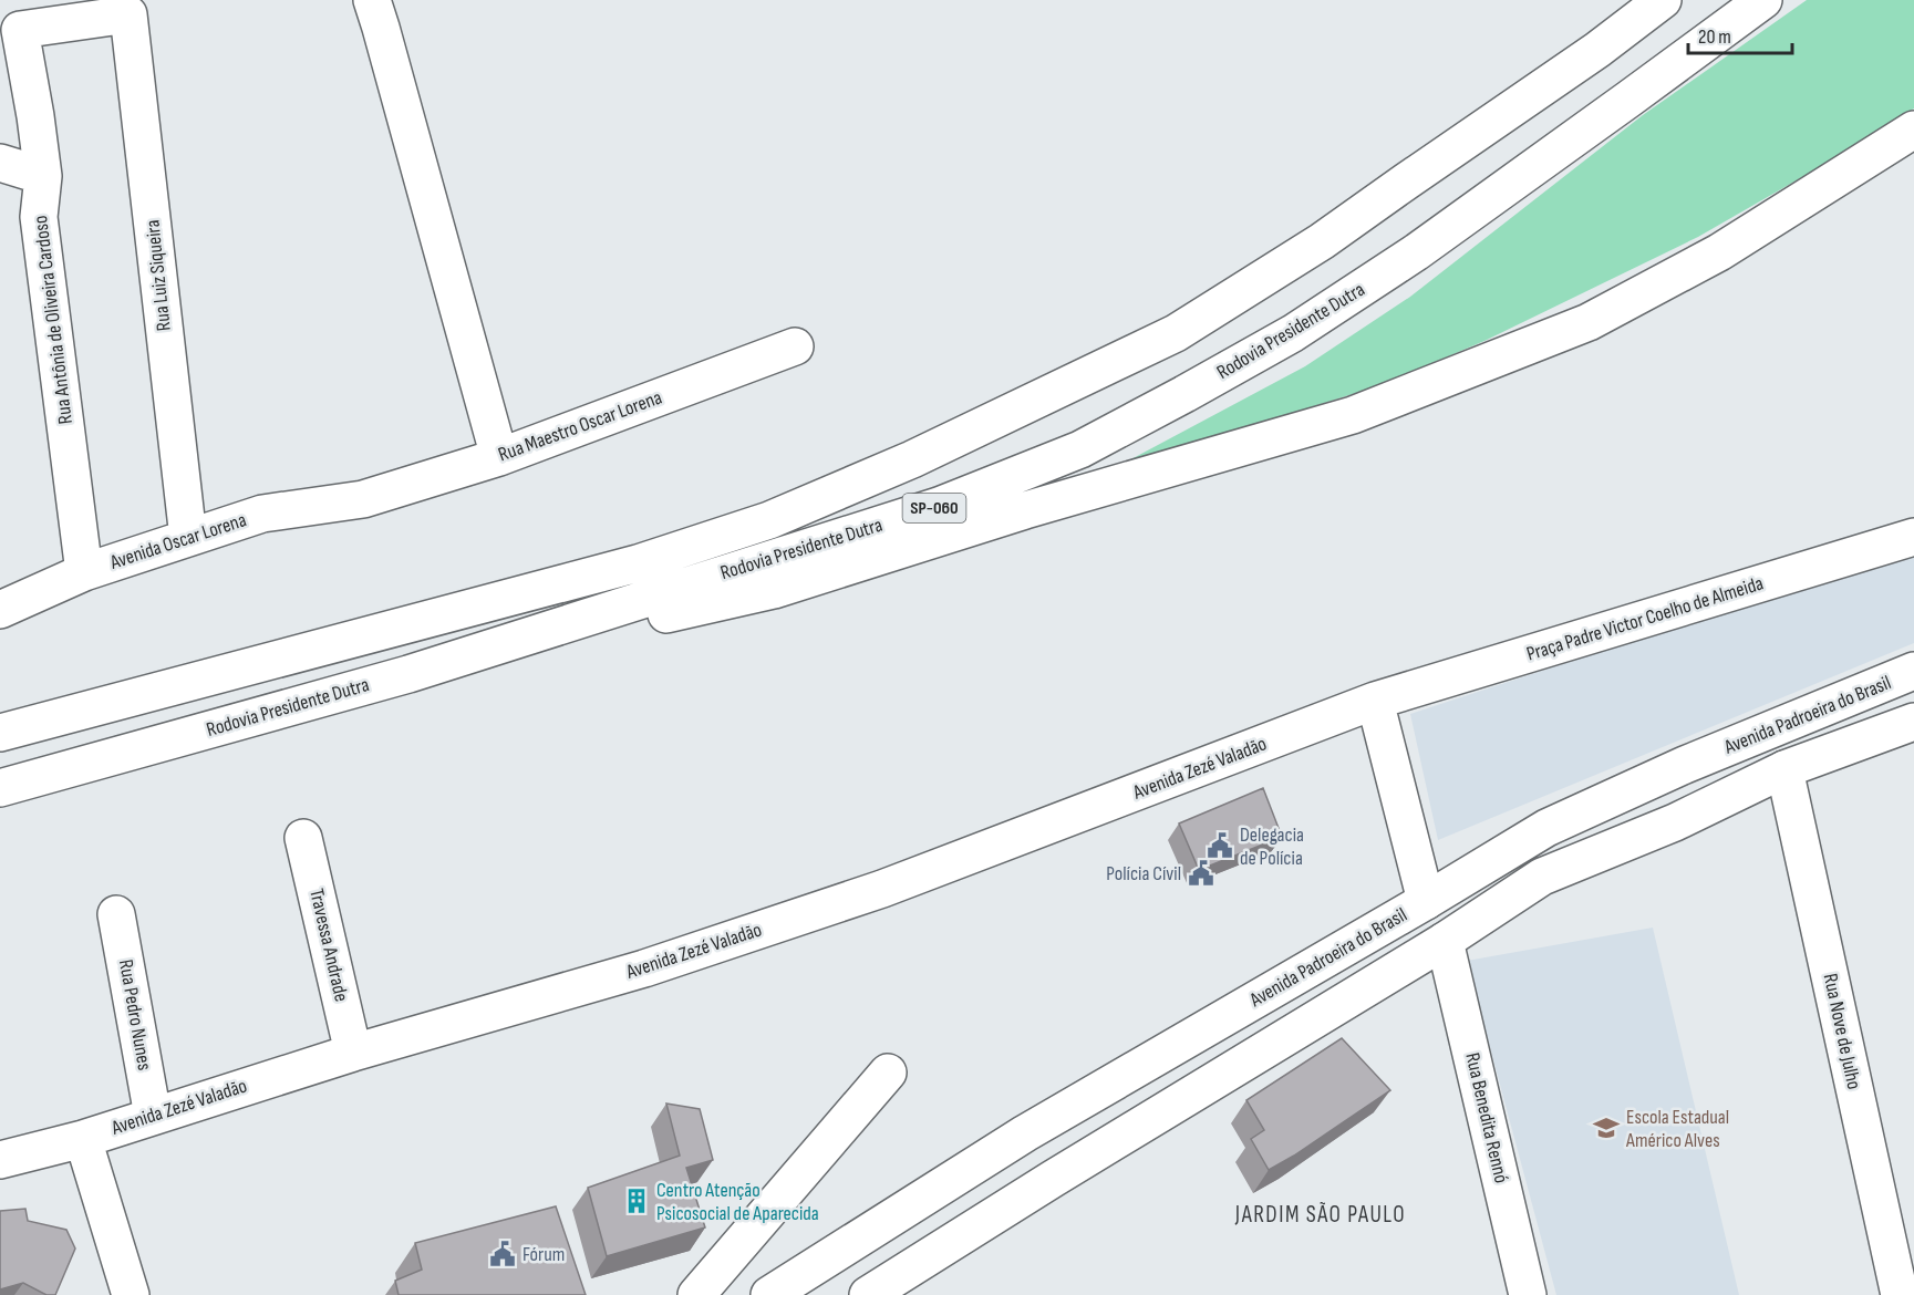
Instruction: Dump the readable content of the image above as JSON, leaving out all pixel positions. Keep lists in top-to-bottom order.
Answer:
{
  "streets": {
    "main road": [
      "Rua Luiz Siqueira",
      "Rua Antônia de Oliveira Cardoso",
      "Rodovia Presidente Dutra",
      "Rua Maestro Oscar Lorena",
      "SP-060",
      "Avenida Oscar Lorena",
      "Praça Padre Victor Coelho de Almeida",
      "Avenida Padroeira do Brasil",
      "Avenida Zezé Valadão",
      "Travessa Andrade",
      "Rua Pedro Nunes",
      "Rua Nove de Julho",
      "Rua Benedita Rennó"
    ]
  },
  "crossings": [
    ["Rua Luiz Siqueira", "Rua Antônia de Oliveira Cardoso"],
    ["Rua Luiz Siqueira", "Avenida Oscar Lorena"],
    ["Rua Antônia de Oliveira Cardoso", "Avenida Oscar Lorena"],
    ["Rua Maestro Oscar Lorena", "Avenida Oscar Lorena"],
    ["Praça Padre Victor Coelho de Almeida", "Avenida Zezé Valadão"],
    ["Avenida Padroeira do Brasil", "Rua Nove de Julho"],
    ["Avenida Padroeira do Brasil", "Rua Benedita Rennó"],
    ["Avenida Zezé Valadão", "Travessa Andrade"],
    ["Avenida Zezé Valadão", "Rua Pedro Nunes"]
  ],
  "districts": ["JARDIM SÃO PAULO"],
  "places": {
    "public building": ["Delegacia de Polícia", "Polícia Cívil", "Fórum"],
    "school or university": ["Escola Estadual Américo Alves"],
    "building": ["Centro Atenção Psicosocial de Aparecida"]
  },
  "scale_bar": "20 m"
}
